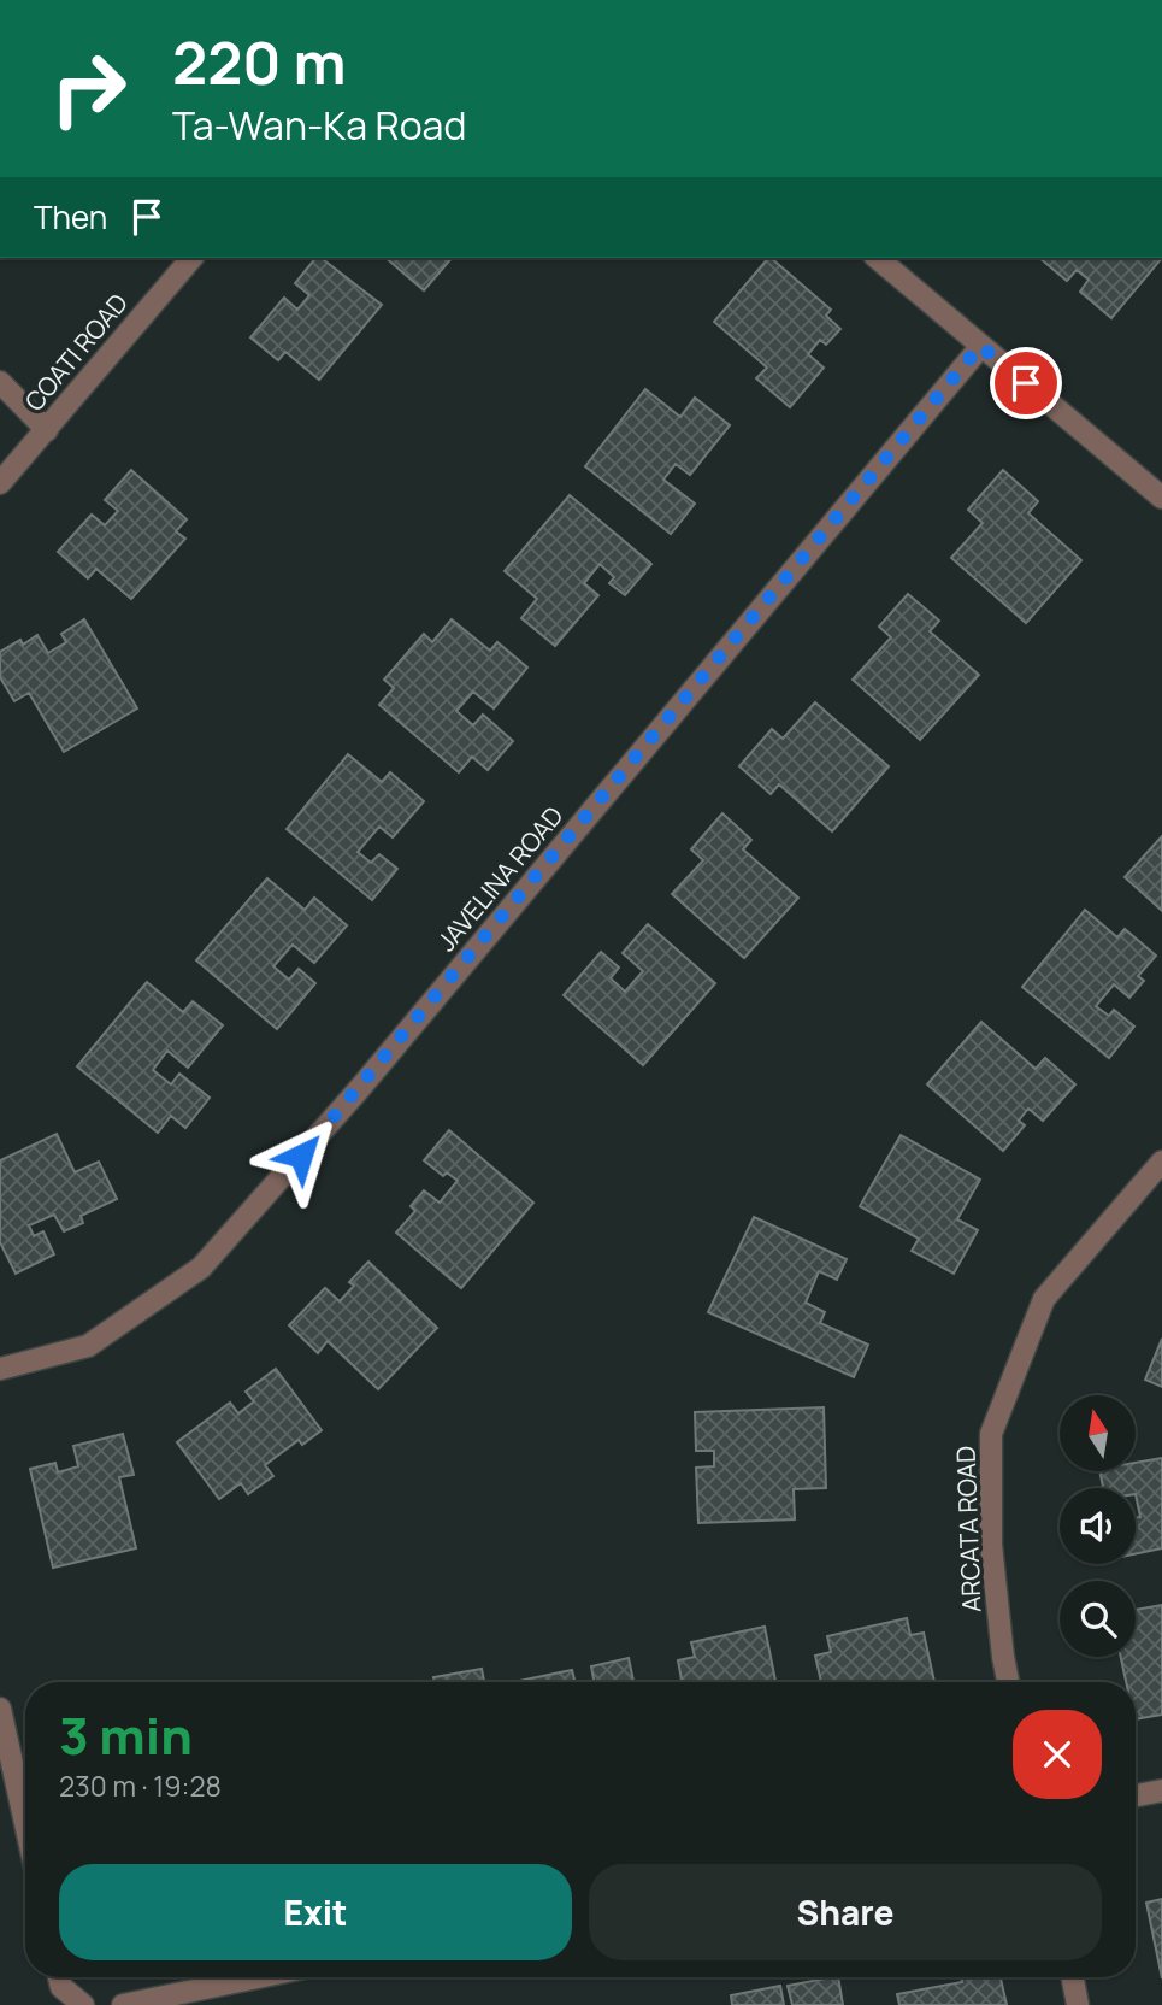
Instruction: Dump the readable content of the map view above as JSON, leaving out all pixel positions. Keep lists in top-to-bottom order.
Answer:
{
  "streets": {
    "street": ["COATI ROAD", "JAVELINA ROAD", "ARCATA ROAD"]
  },
  "north": "top",
  "page": {
    "turn": ["220 m", "Ta-Wan-Ka Road"],
    "then": "Then",
    "heading": ["3 min", "230 m · 19:28"],
    "buttons": ["Exit", "Share"]
  }
}
